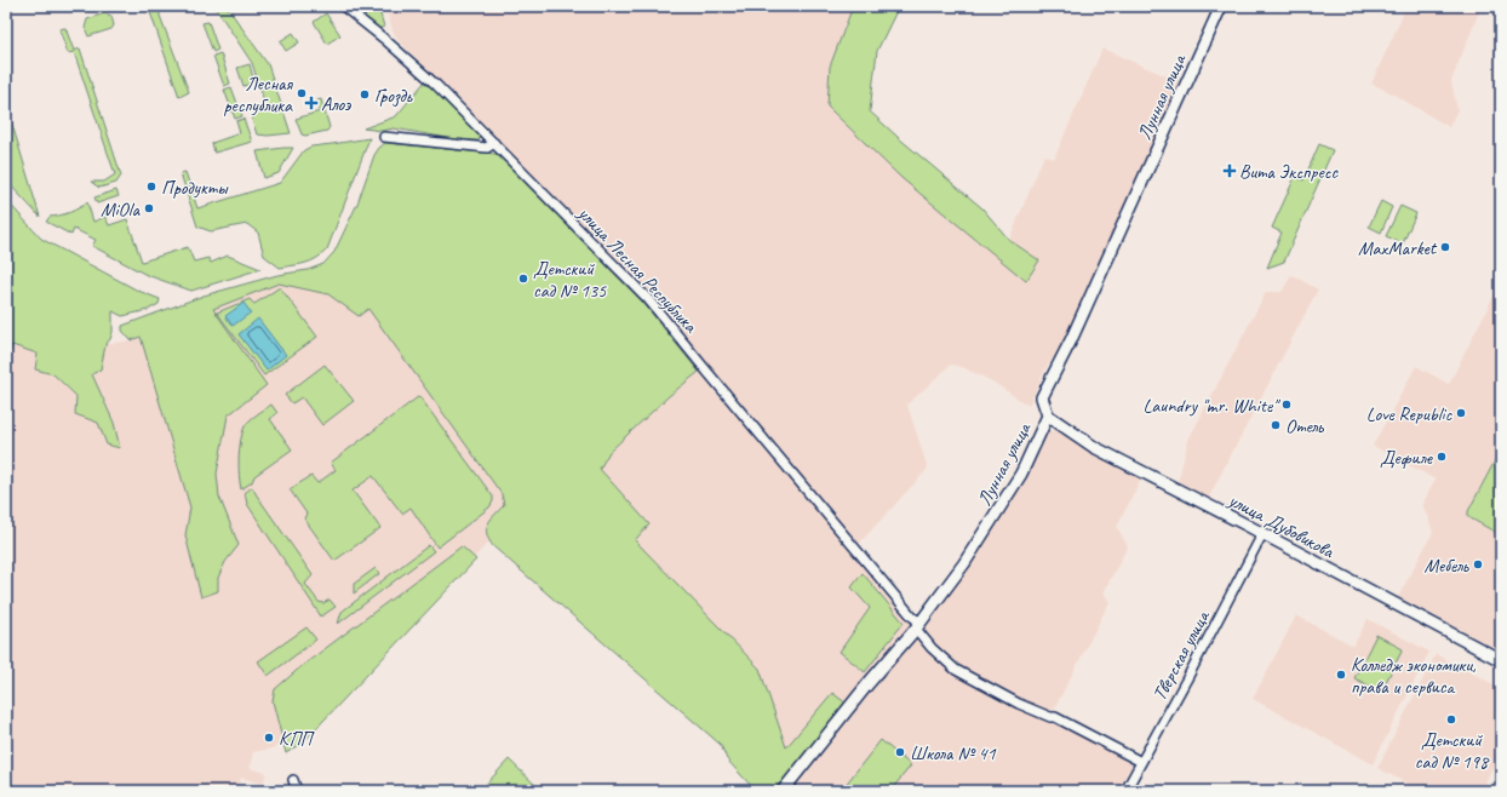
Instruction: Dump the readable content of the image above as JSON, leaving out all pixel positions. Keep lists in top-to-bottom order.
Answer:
{
  "streets": {
    "street": [
      "Лунная улица",
      "улица Лесная Республика",
      "улица Дубовикова",
      "Тверская улица"
    ]
  },
  "crossings": [
    ["Лунная улица", "улица Лесная Республика"],
    ["Лунная улица", "улица Дубовикова"],
    ["улица Лесная Республика", "Тверская улица"],
    ["улица Дубовикова", "Тверская улица"]
  ],
  "places": {
    "other": [
      "Лесная республика",
      "Гроздь",
      "Продукты",
      "MiOla",
      "MaxMarket",
      "Детский сад № 135",
      "Laundry \"mr. White\"",
      "Love Republic",
      "Отель",
      "Дефиле",
      "Мебель",
      "Колледж экономики, права и сервиса",
      "Детский сад № 198",
      "КПП",
      "Школа № 41"
    ],
    "health": ["Алоэ", "Вита Экспресс"]
  }
}
